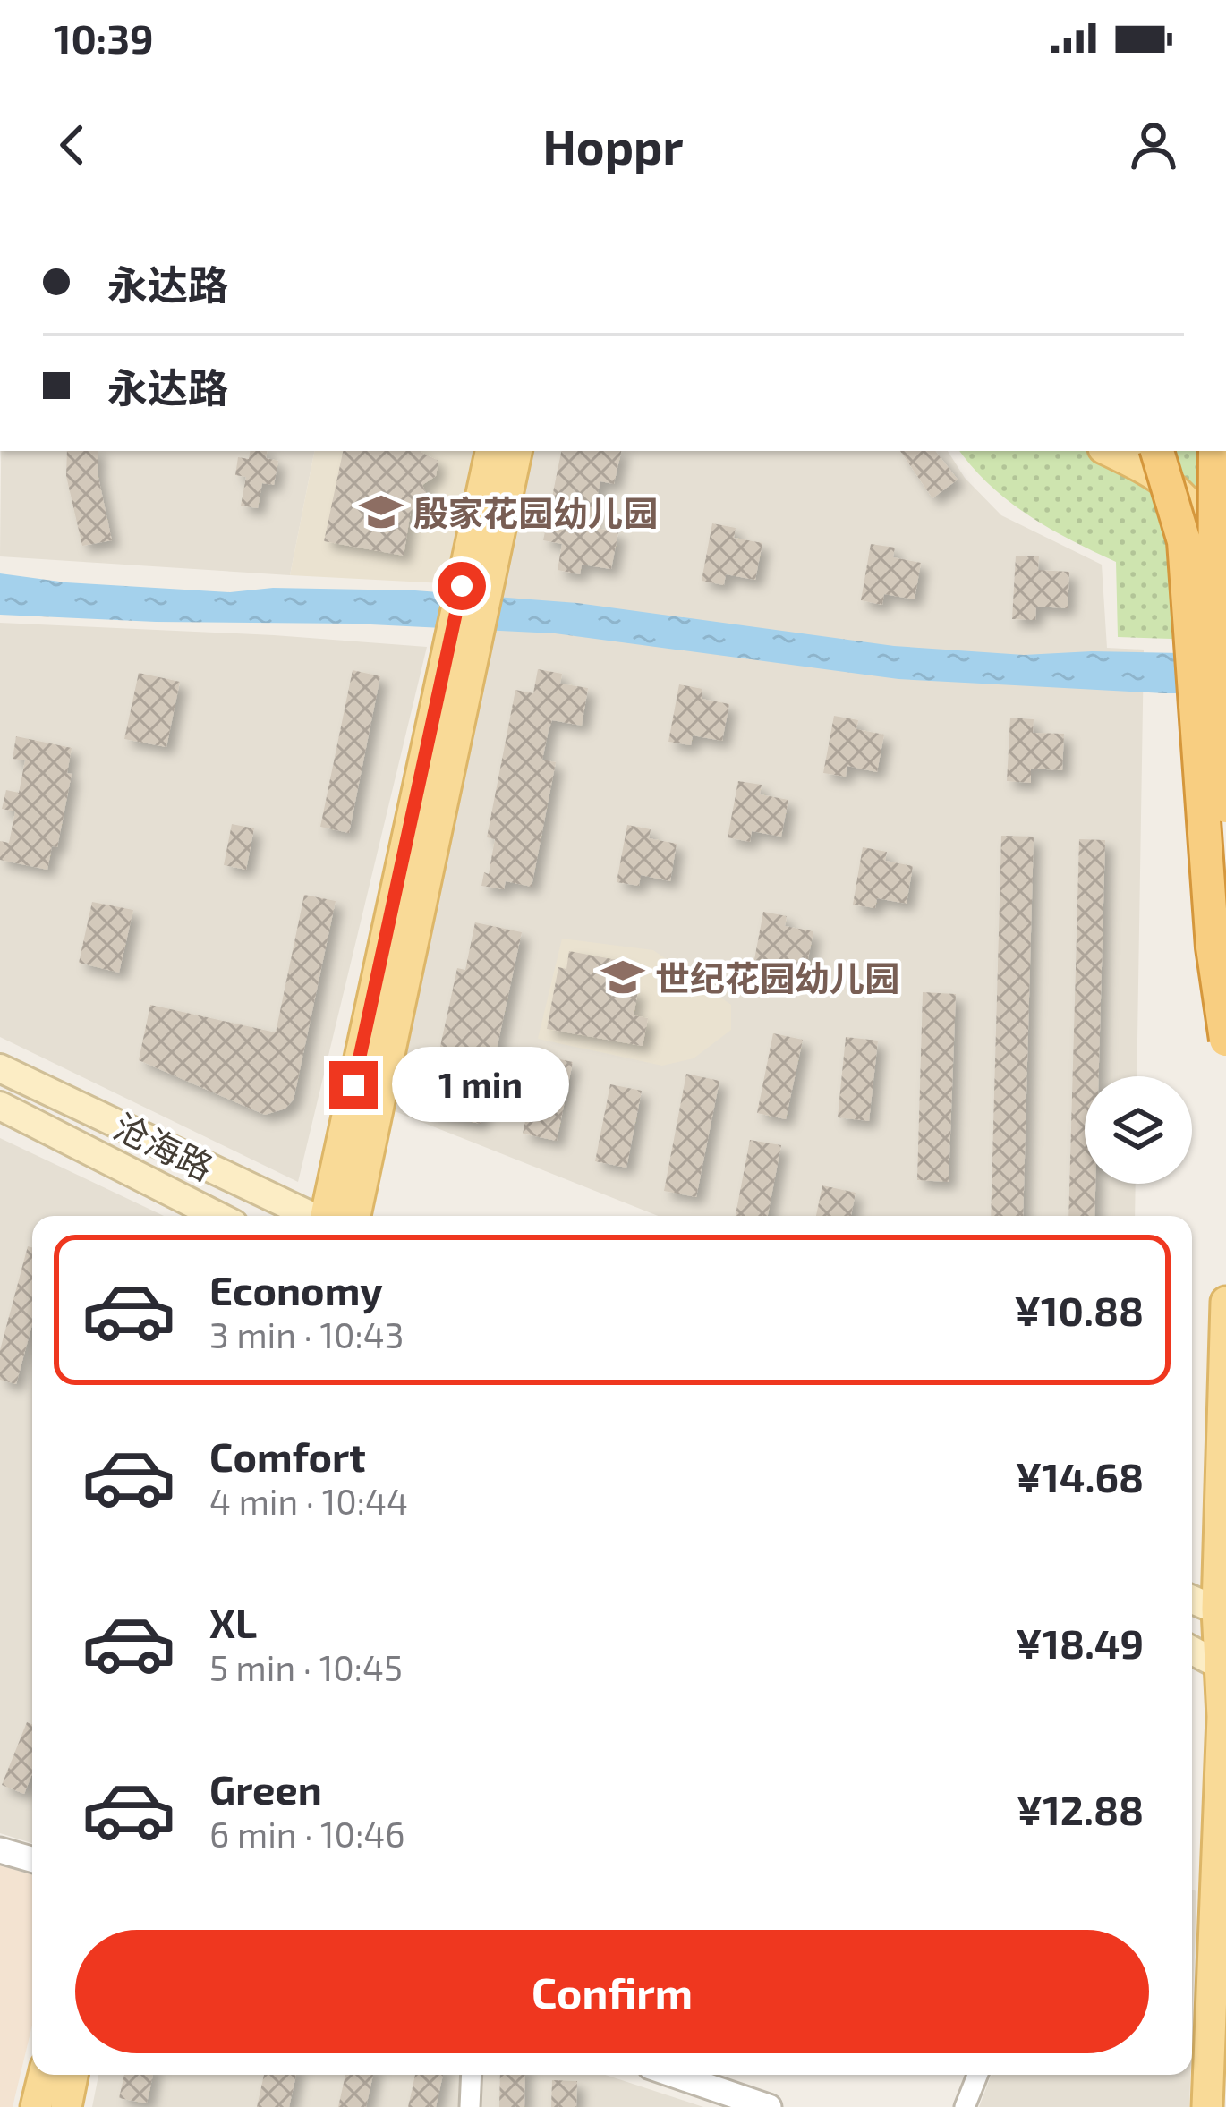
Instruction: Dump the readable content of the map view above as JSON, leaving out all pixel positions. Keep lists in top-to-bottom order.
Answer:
{
  "streets": {
    "main road": ["沧海路"]
  },
  "places": {
    "school or university": ["殷家花园幼儿园", "世纪花园幼儿园"]
  },
  "page": {
    "status": "10:39",
    "header": "Hoppr",
    "banner": ["永达路", "永达路"],
    "bubble": "1 min",
    "list": [
      {
        "name": "Economy",
        "note": "3 min · 10:43",
        "value": "¥10.88"
      },
      {
        "name": "Comfort",
        "note": "4 min · 10:44",
        "value": "¥14.68"
      },
      {
        "name": "XL",
        "note": "5 min · 10:45",
        "value": "¥18.49"
      },
      {
        "name": "Green",
        "note": "6 min · 10:46",
        "value": "¥12.88"
      }
    ],
    "buttons": "Confirm"
  }
}
